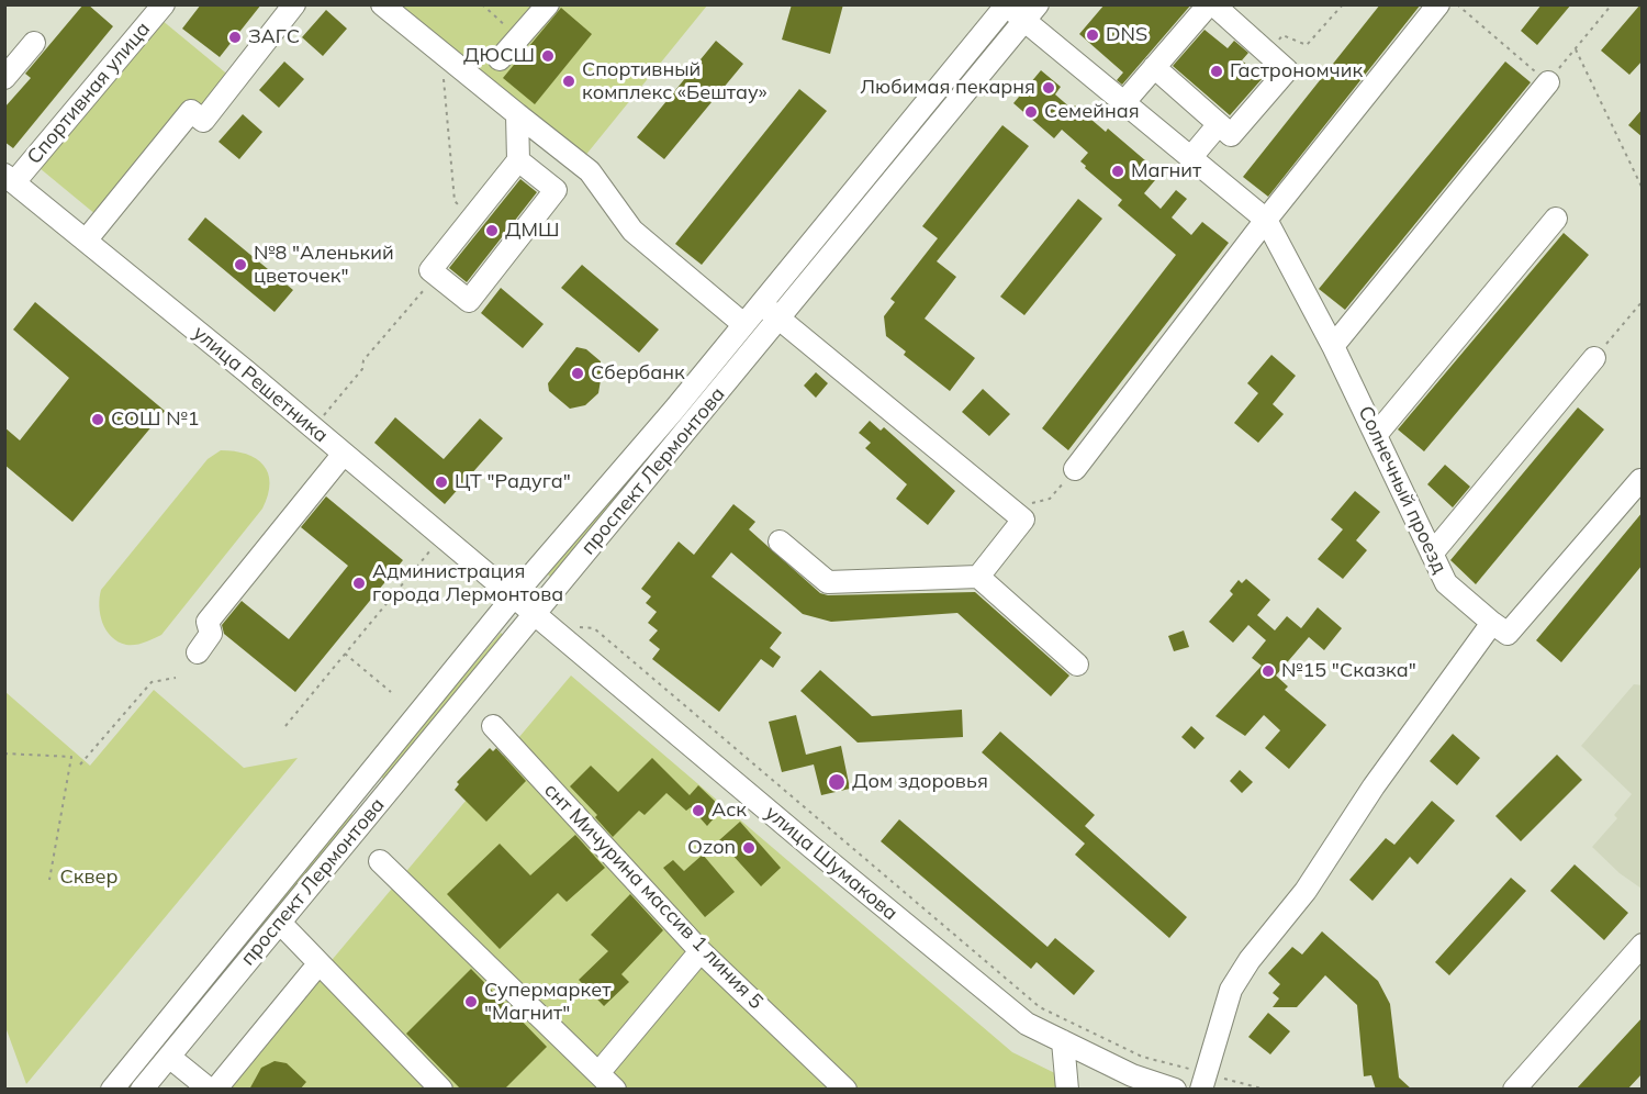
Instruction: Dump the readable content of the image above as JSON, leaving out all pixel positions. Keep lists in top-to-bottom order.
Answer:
{
  "streets": {
    "street": [
      "Спортивная улица",
      "улица Решетника",
      "проспект Лермонтова",
      "Солнечный проезд",
      "улица Шумакова",
      "снт Мичурина массив 1 линия 5"
    ]
  },
  "crossings": [
    ["Спортивная улица", "улица Решетника"],
    ["улица Решетника", "проспект Лермонтова"],
    ["улица Решетника", "улица Шумакова"],
    ["проспект Лермонтова", "Солнечный проезд"],
    ["проспект Лермонтова", "улица Шумакова"]
  ],
  "parks": ["Сквер"],
  "places": [
    "DNS",
    "ЗАГС",
    "ДЮСШ",
    "Гастрономчик",
    "Спортивный комплекс «Бештау»",
    "Любимая пекарня",
    "Семейная",
    "Магнит",
    "ДМШ",
    "№8 \"Аленький цветочек\"",
    "Сбербанк",
    "СОШ №1",
    "ЦТ \"Радуга\"",
    "Администрация города Лермонтова",
    "№15 \"Сказка\"",
    "Дом здоровья",
    "Аск",
    "Ozon",
    "Супермаркет \"Магнит\""
  ]
}
